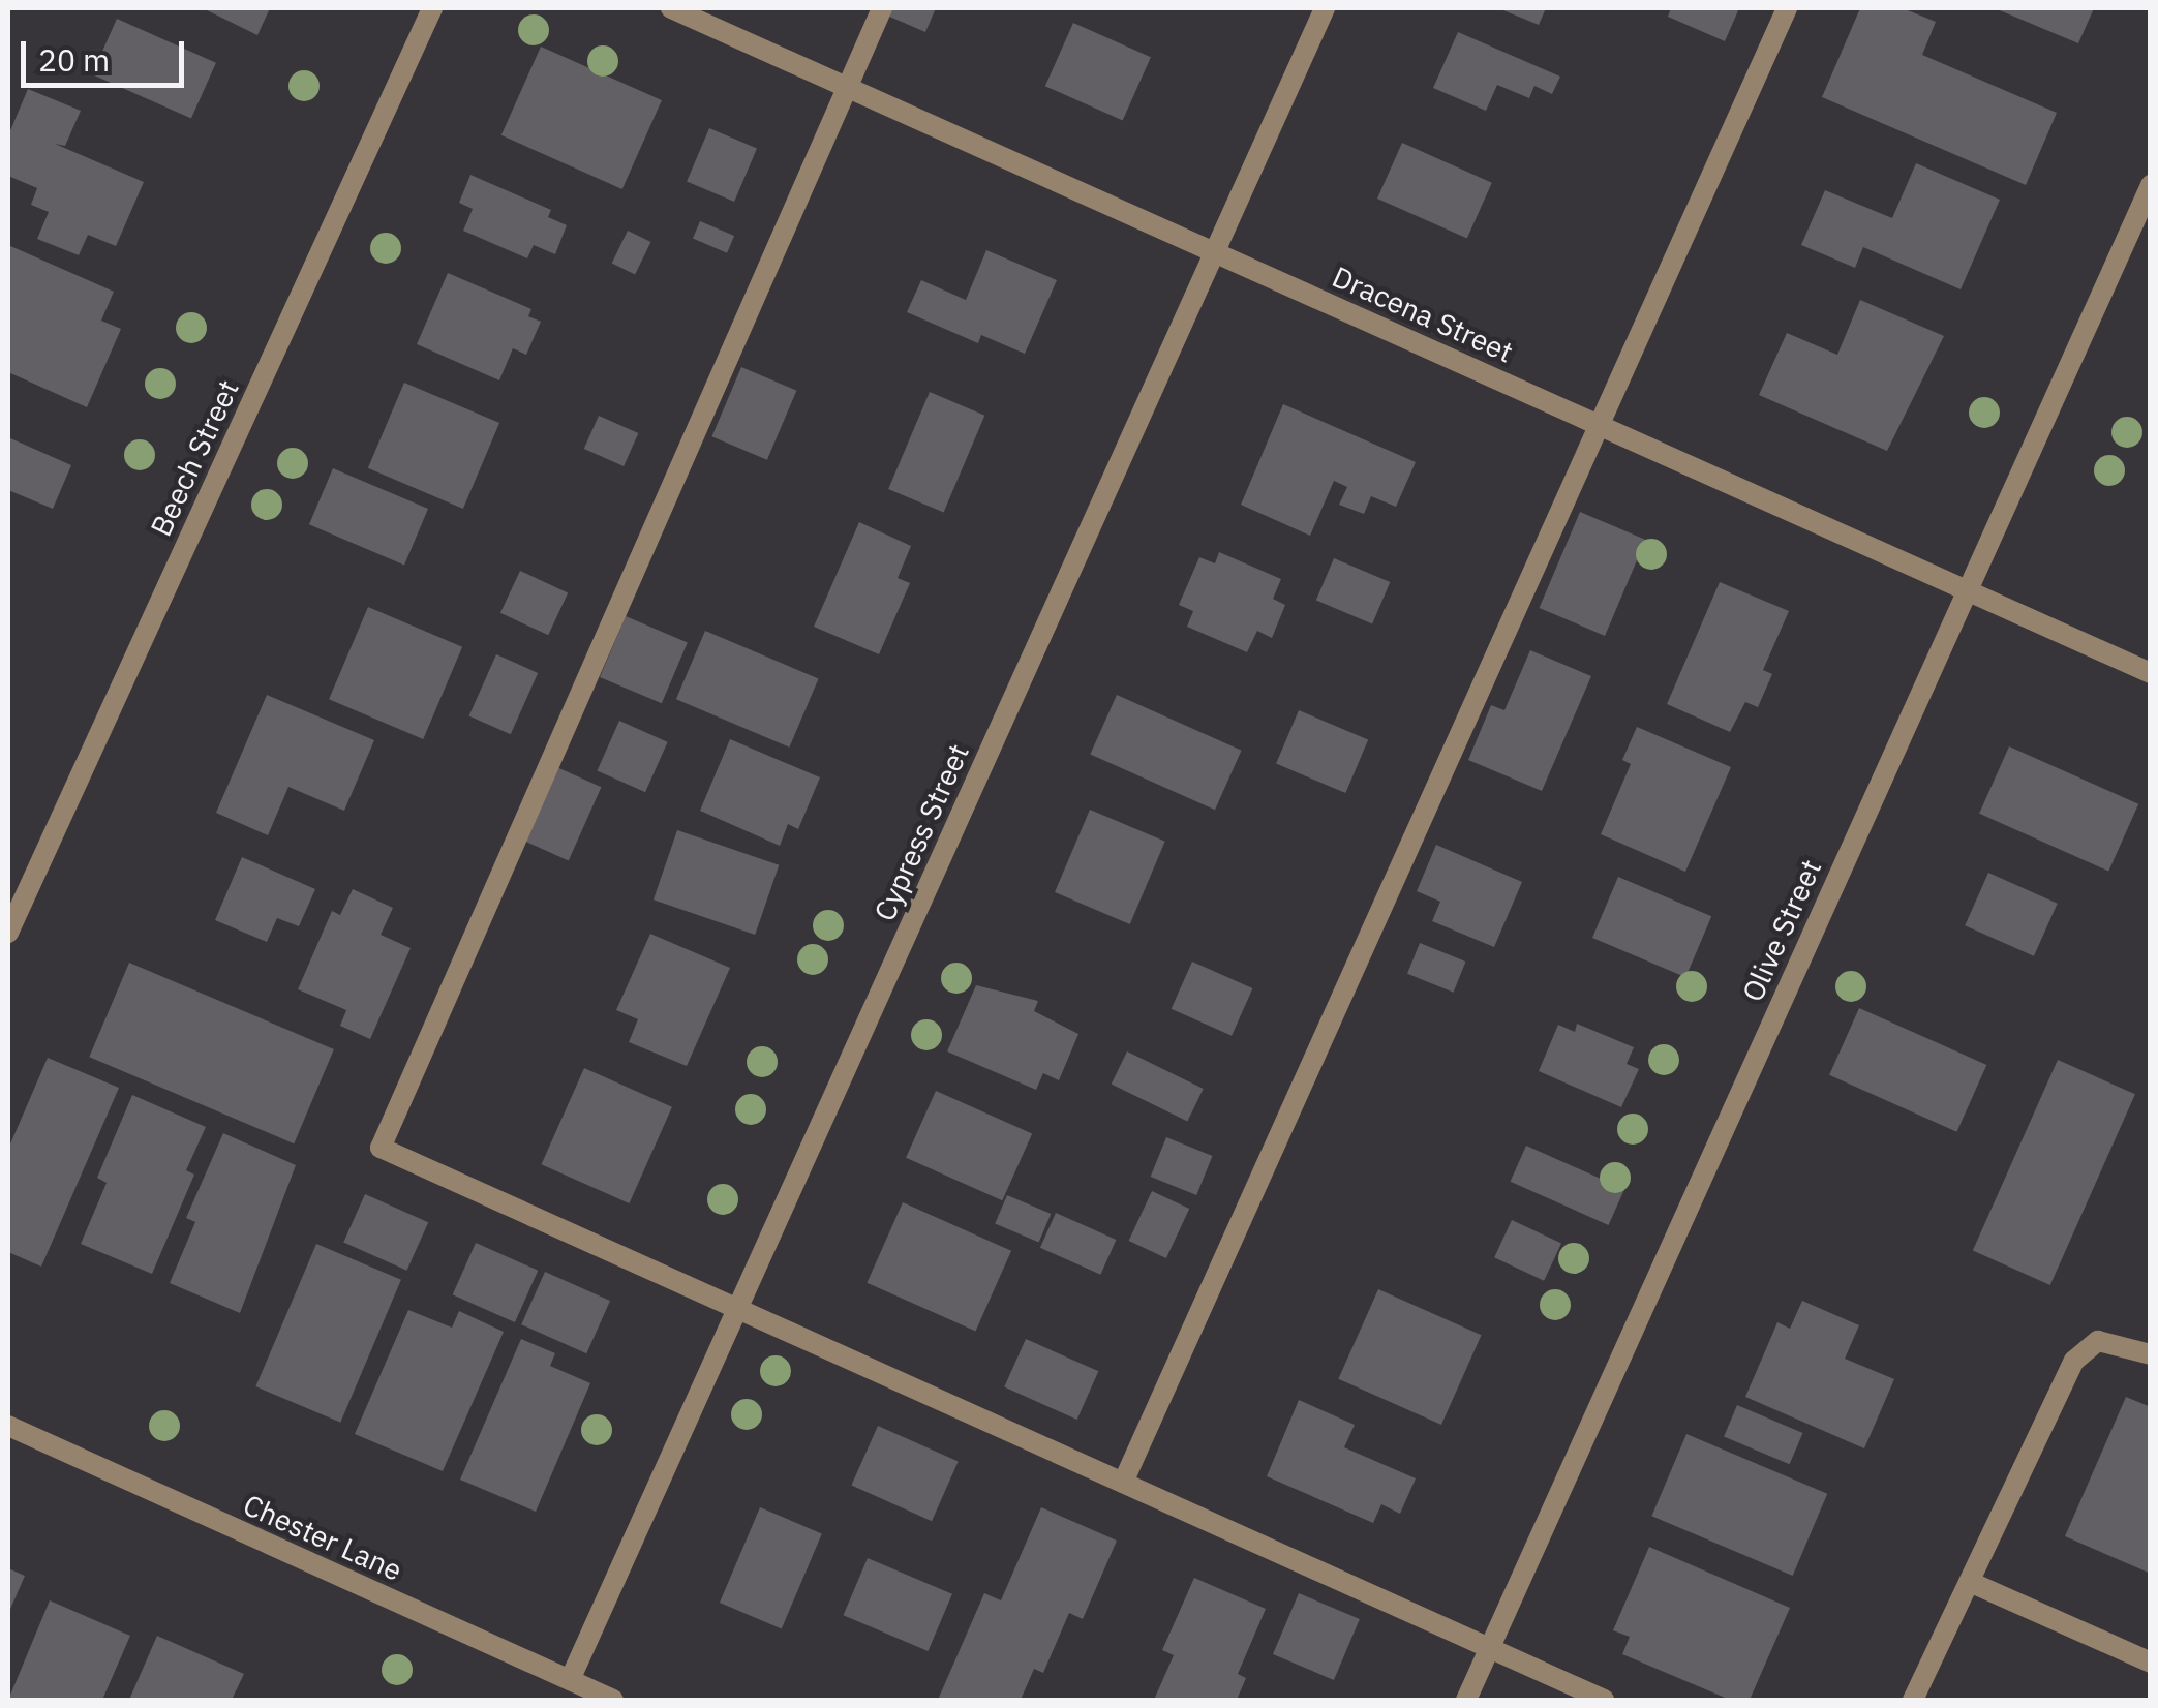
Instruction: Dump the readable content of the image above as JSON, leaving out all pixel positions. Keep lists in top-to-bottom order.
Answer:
{
  "streets": {
    "street": [
      "Dracena Street",
      "Beech Street",
      "Cypress Street",
      "Olive Street",
      "Chester Lane"
    ]
  },
  "crossings": [
    ["Dracena Street", "Cypress Street"],
    ["Dracena Street", "Olive Street"],
    ["Cypress Street", "Chester Lane"]
  ],
  "scale_bar": "20 m"
}
